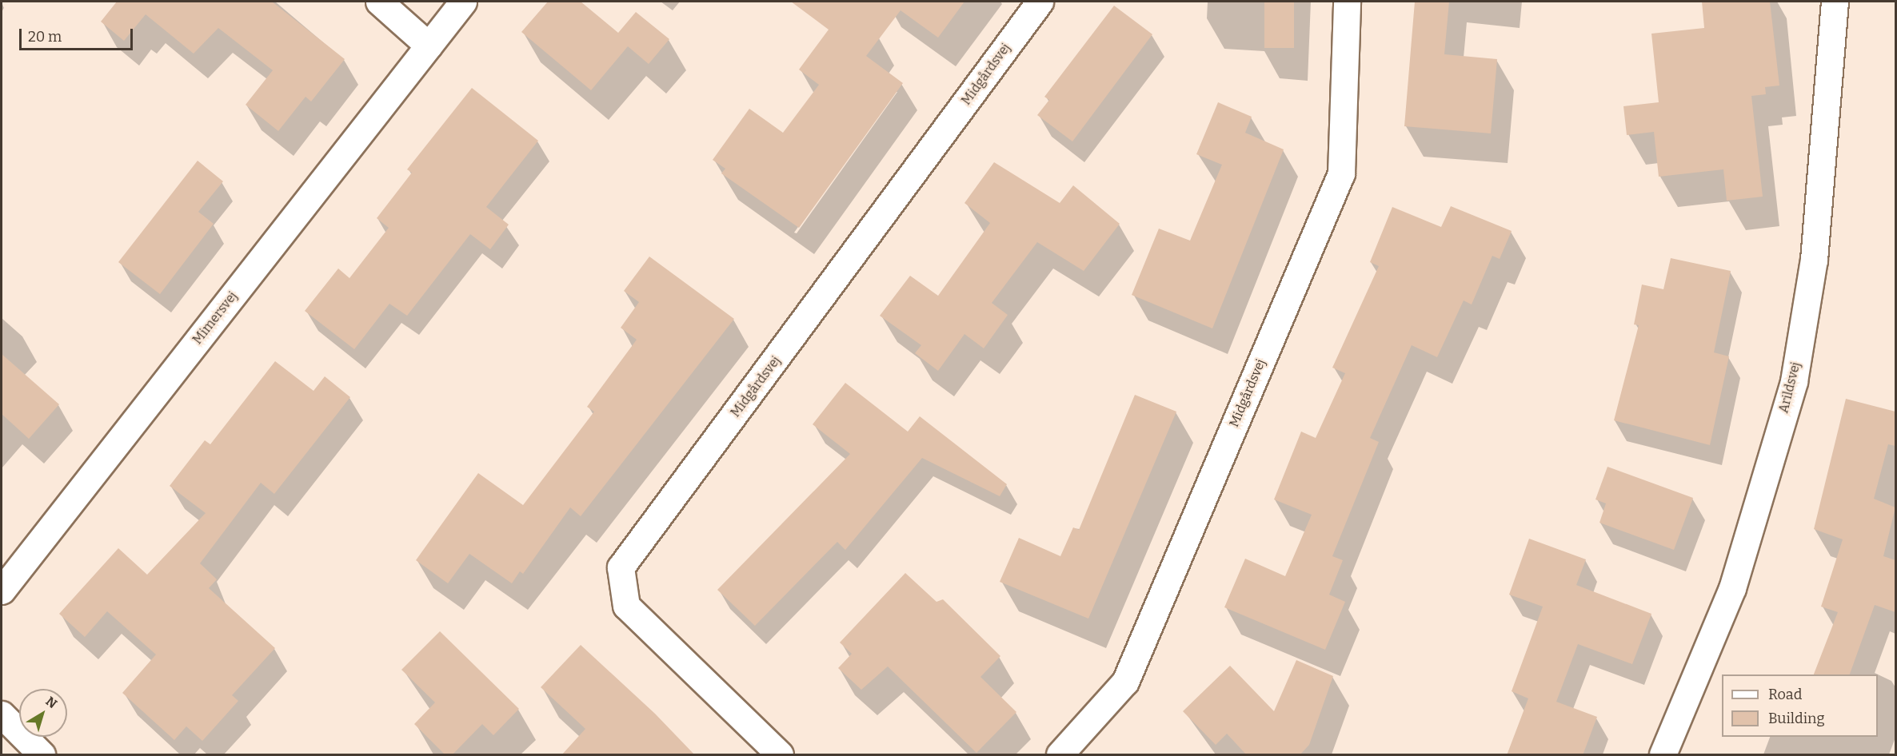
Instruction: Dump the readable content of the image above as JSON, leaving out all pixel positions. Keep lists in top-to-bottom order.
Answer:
{
  "streets": {
    "street": ["Midgårdsvej", "Mimersvej", "Arildsvej"]
  },
  "legend": ["Road", "Building"],
  "scale_bar": "20 m",
  "north": "top right"
}
